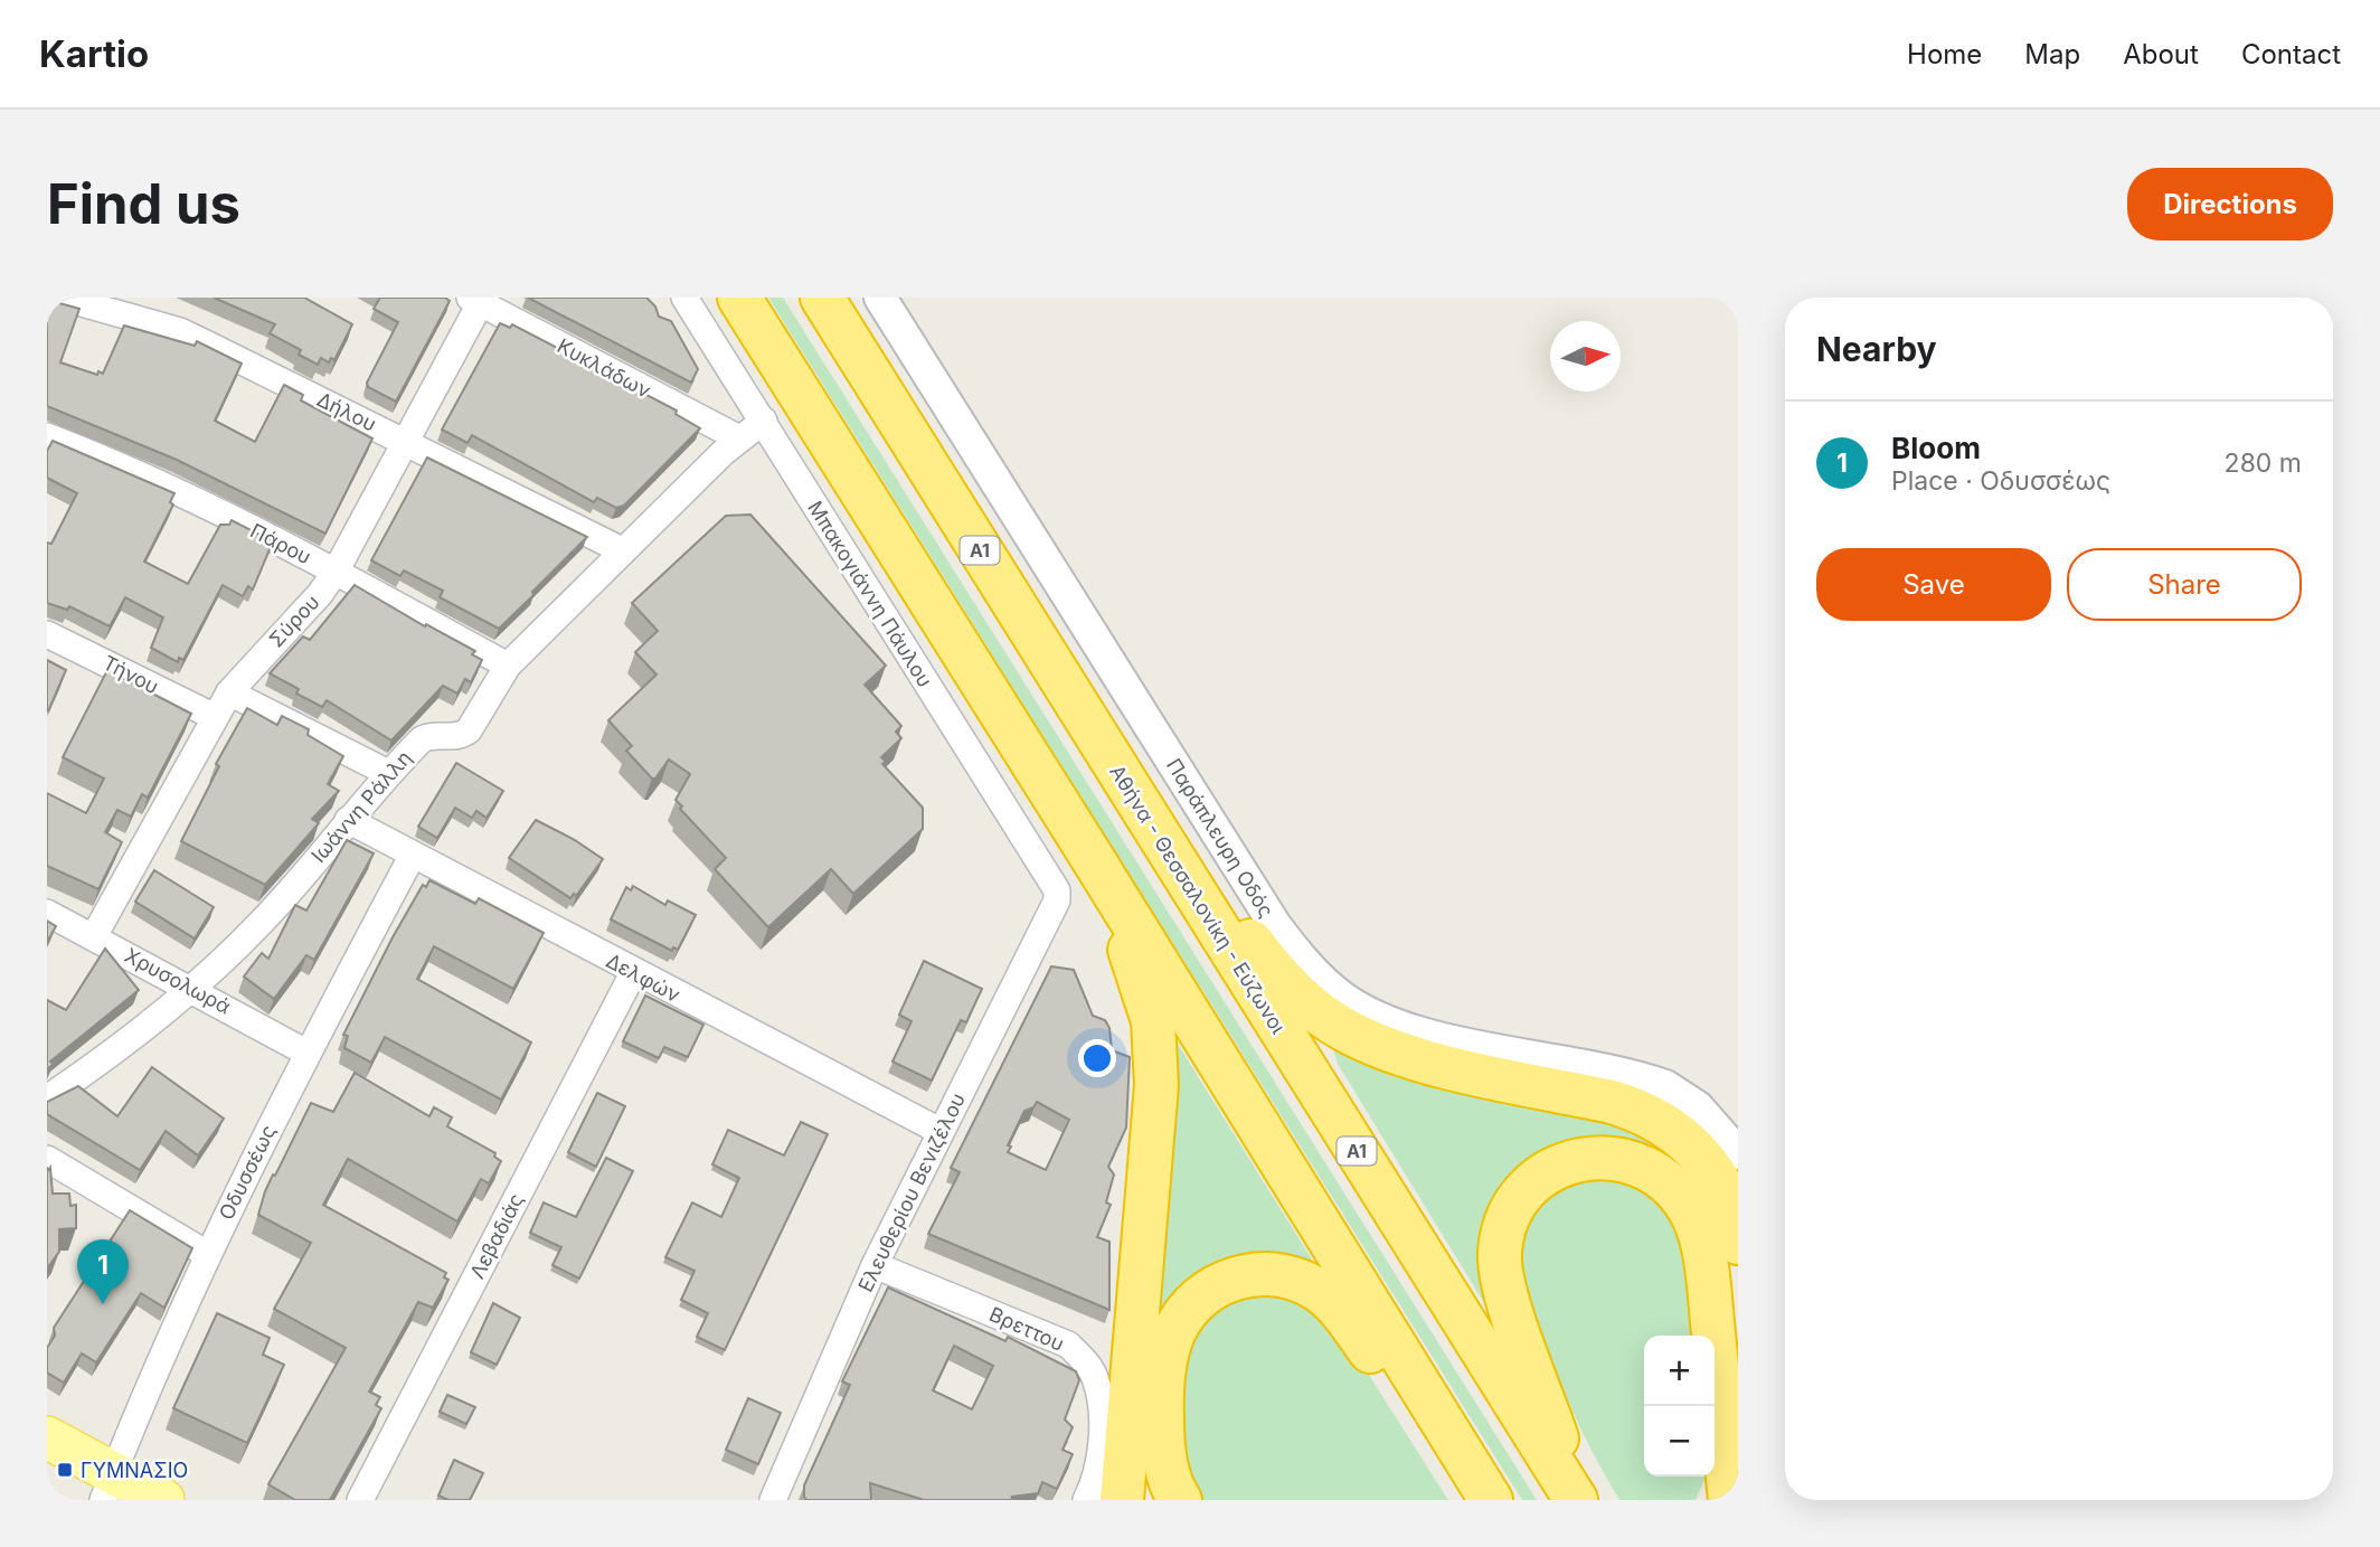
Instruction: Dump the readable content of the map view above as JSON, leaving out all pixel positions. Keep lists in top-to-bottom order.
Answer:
{
  "streets": {
    "highway": ["Α1", "Αθήνα - Θεσσαλονίκη - Εύζωνοι"],
    "street": [
      "Κυκλάδων",
      "Δήλου",
      "Πάρου",
      "Μπακογιάννη Πάυλου",
      "Σύρου",
      "Τήνου",
      "Ιωάννη Ράλλη",
      "Παράπλευρη Οδός",
      "Δελφών",
      "Χρυσολωρά",
      "Οδυσσέως",
      "Ελευθερίου Βενιζέλου",
      "Λεβαδιάς",
      "Βρεττου"
    ]
  },
  "crossings": [
    ["Κυκλάδων", "Σύρου"],
    ["Κυκλάδων", "Ιωάννη Ράλλη"],
    ["Δήλου", "Σύρου"],
    ["Δήλου", "Ιωάννη Ράλλη"],
    ["Πάρου", "Σύρου"],
    ["Πάρου", "Ιωάννη Ράλλη"],
    ["Μπακογιάννη Πάυλου", "Ιωάννη Ράλλη"],
    ["Μπακογιάννη Πάυλου", "Ελευθερίου Βενιζέλου"],
    ["Σύρου", "Τήνου"],
    ["Σύρου", "Χρυσολωρά"],
    ["Ιωάννη Ράλλη", "Δελφών"],
    ["Ιωάννη Ράλλη", "Χρυσολωρά"],
    ["Δελφών", "Οδυσσέως"],
    ["Δελφών", "Ελευθερίου Βενιζέλου"],
    ["Δελφών", "Λεβαδιάς"],
    ["Χρυσολωρά", "Οδυσσέως"],
    ["Ελευθερίου Βενιζέλου", "Βρεττου"]
  ],
  "places": {
    "transit": ["ΓΥΜΝΑΣΙΟ"]
  },
  "north": "right",
  "page": {
    "header": "Kartio",
    "nav": [
      "Home",
      "Map",
      "About",
      "Contact"
    ],
    "buttons": [
      "Directions",
      ["Save", "Share"]
    ],
    "title": "Find us",
    "heading": "Nearby",
    "list": [
      {
        "mark": "1",
        "name": "Bloom",
        "note": "Place · Οδυσσέως",
        "value": "280 m"
      }
    ],
    "pins": "1",
    "map_buttons": ["+", "−"]
  }
}
